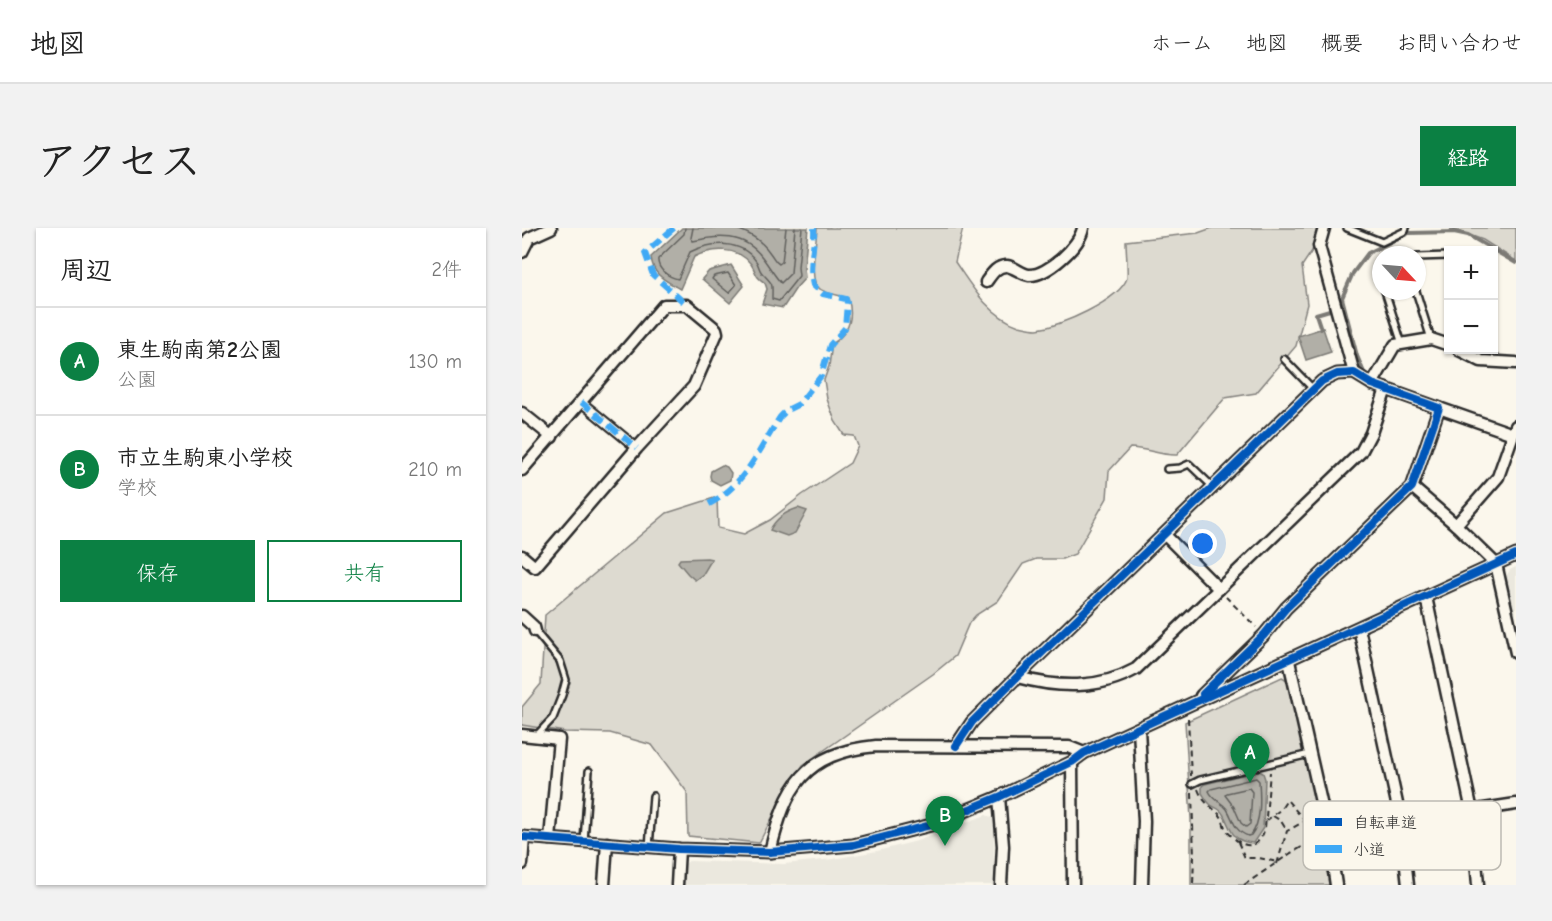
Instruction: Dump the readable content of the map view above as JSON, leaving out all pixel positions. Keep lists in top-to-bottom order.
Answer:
{
  "legend": ["自転車道", "小道"],
  "north": "bottom right",
  "page": {
    "header": "地図",
    "nav": [
      "ホーム",
      "地図",
      "概要",
      "お問い合わせ"
    ],
    "title": "アクセス",
    "buttons": [
      "経路",
      ["保存", "共有"]
    ],
    "heading": ["周辺", "2件"],
    "map_buttons": ["+", "−"],
    "list": [
      {
        "mark": "A",
        "name": "東生駒南第2公園",
        "note": "公園",
        "value": "130 m"
      },
      {
        "mark": "B",
        "name": "市立生駒東小学校",
        "note": "学校",
        "value": "210 m"
      }
    ],
    "pins": ["A", "B"]
  }
}
